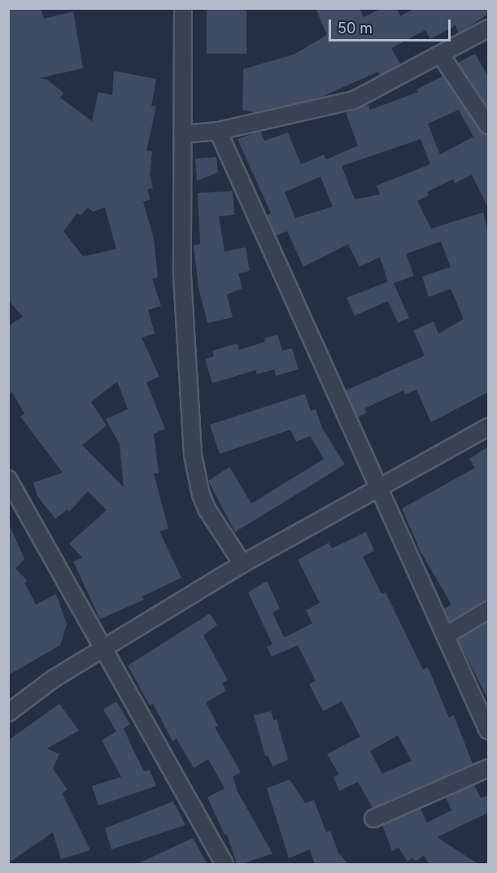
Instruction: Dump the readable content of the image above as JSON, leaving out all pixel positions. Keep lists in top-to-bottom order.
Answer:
{
  "scale_bar": "50 m"
}
